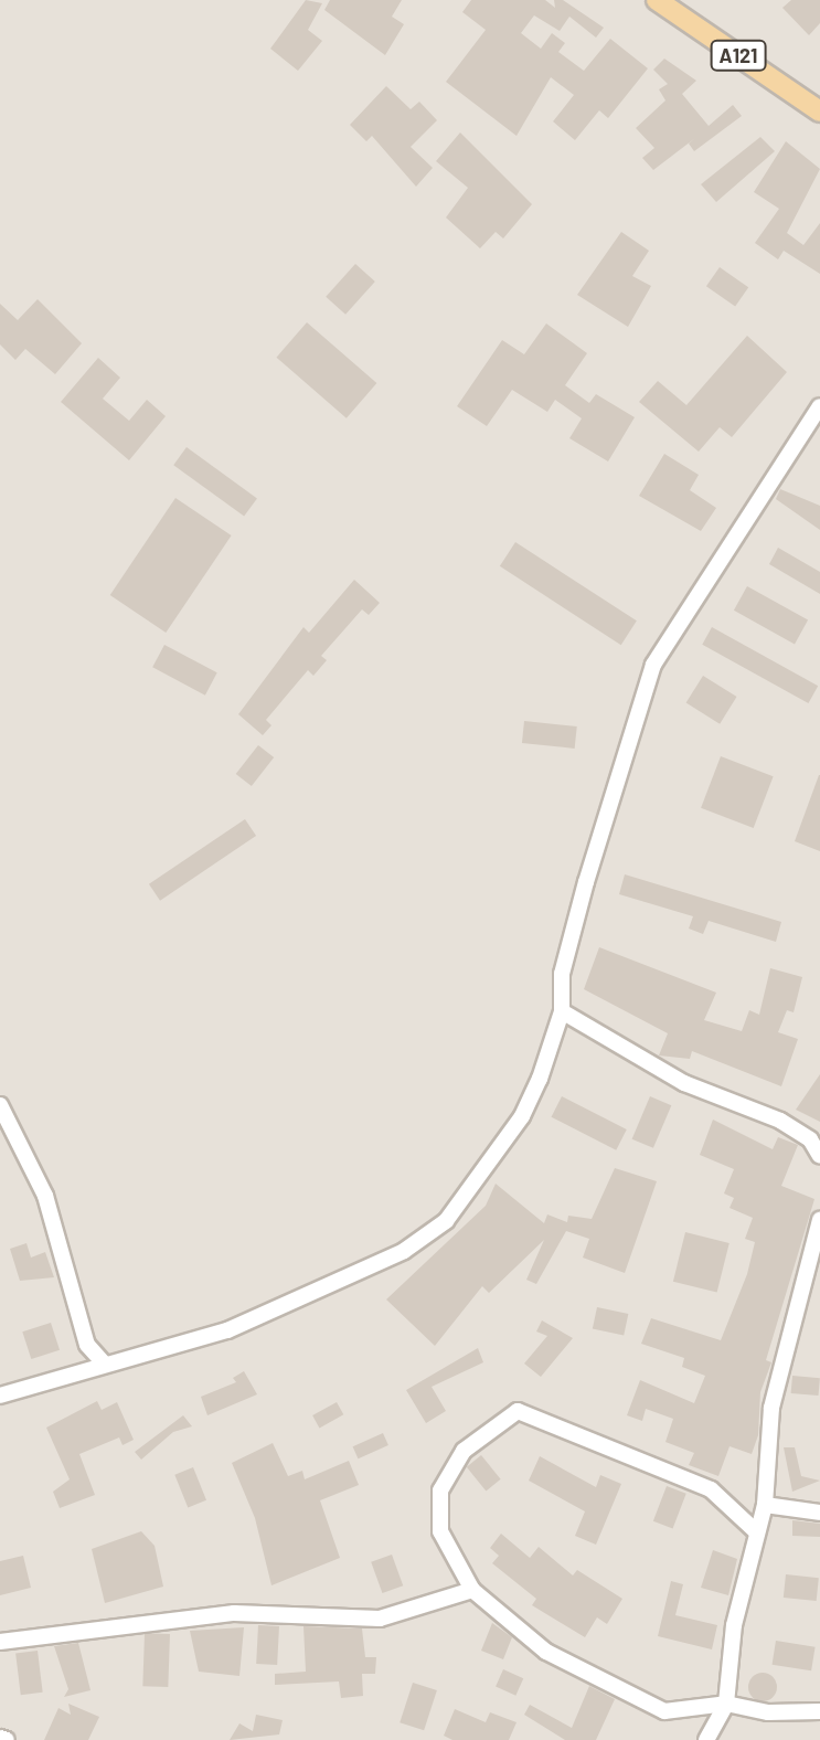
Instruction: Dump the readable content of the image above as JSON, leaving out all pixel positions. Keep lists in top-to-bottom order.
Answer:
{
  "streets": {
    "main road": ["A121"]
  }
}
